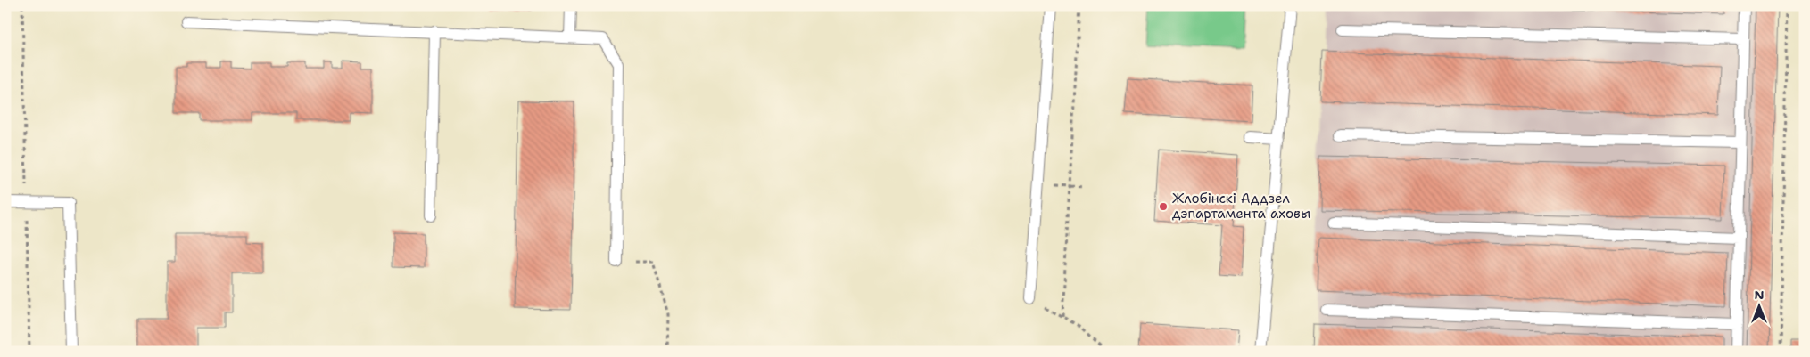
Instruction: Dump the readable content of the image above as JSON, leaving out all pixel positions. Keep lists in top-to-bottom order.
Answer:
{
  "places": ["Жлобінскі Аддзел дэпартамента аховы"],
  "north": "top"
}
